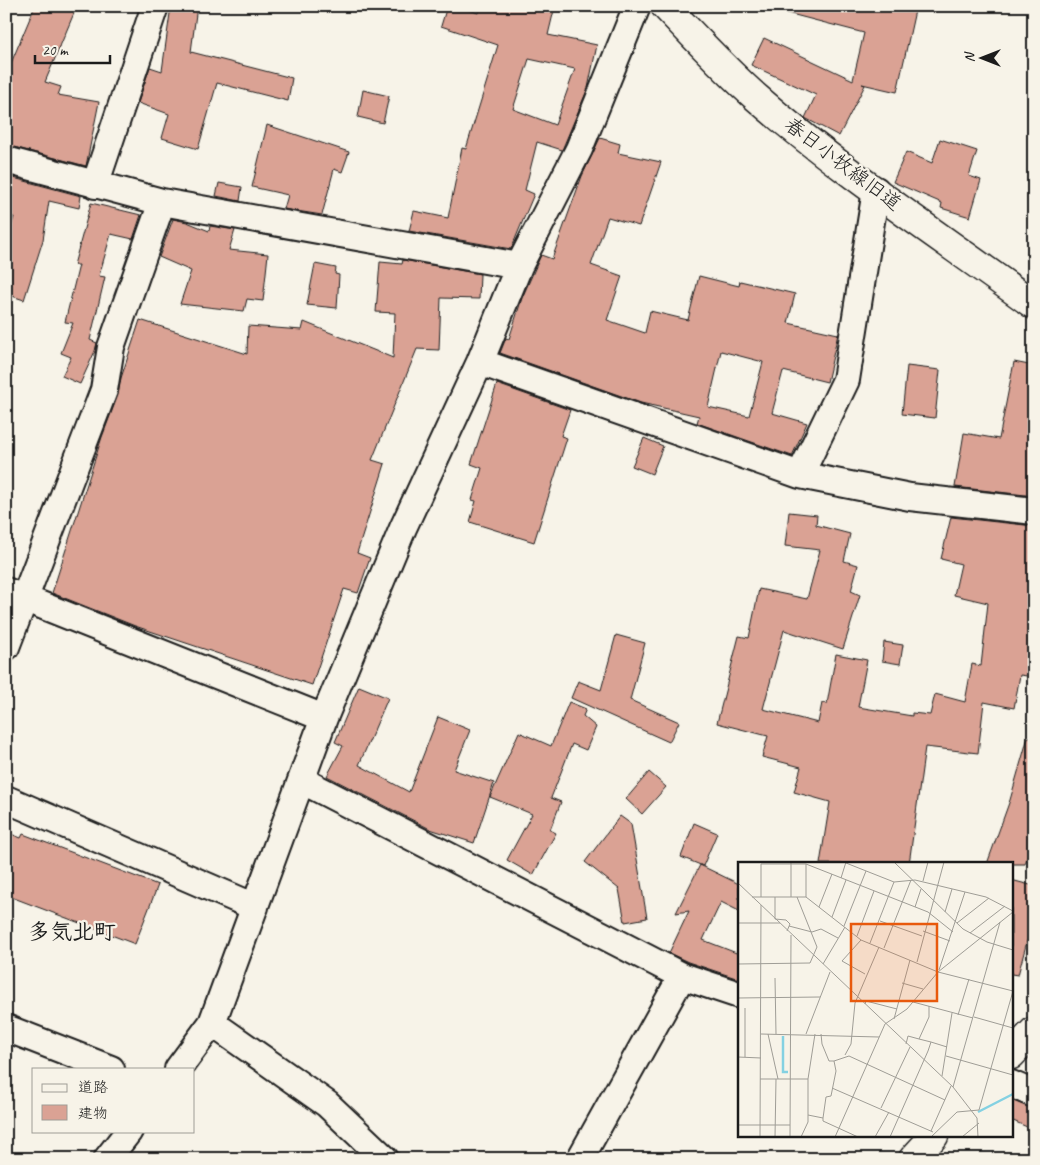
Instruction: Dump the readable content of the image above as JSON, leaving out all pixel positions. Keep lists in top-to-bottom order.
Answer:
{
  "streets": {
    "street": ["春日小牧線旧道"]
  },
  "districts": ["多気北町"],
  "legend": ["道路", "建物"],
  "scale_bar": "20 m",
  "north": "left"
}
